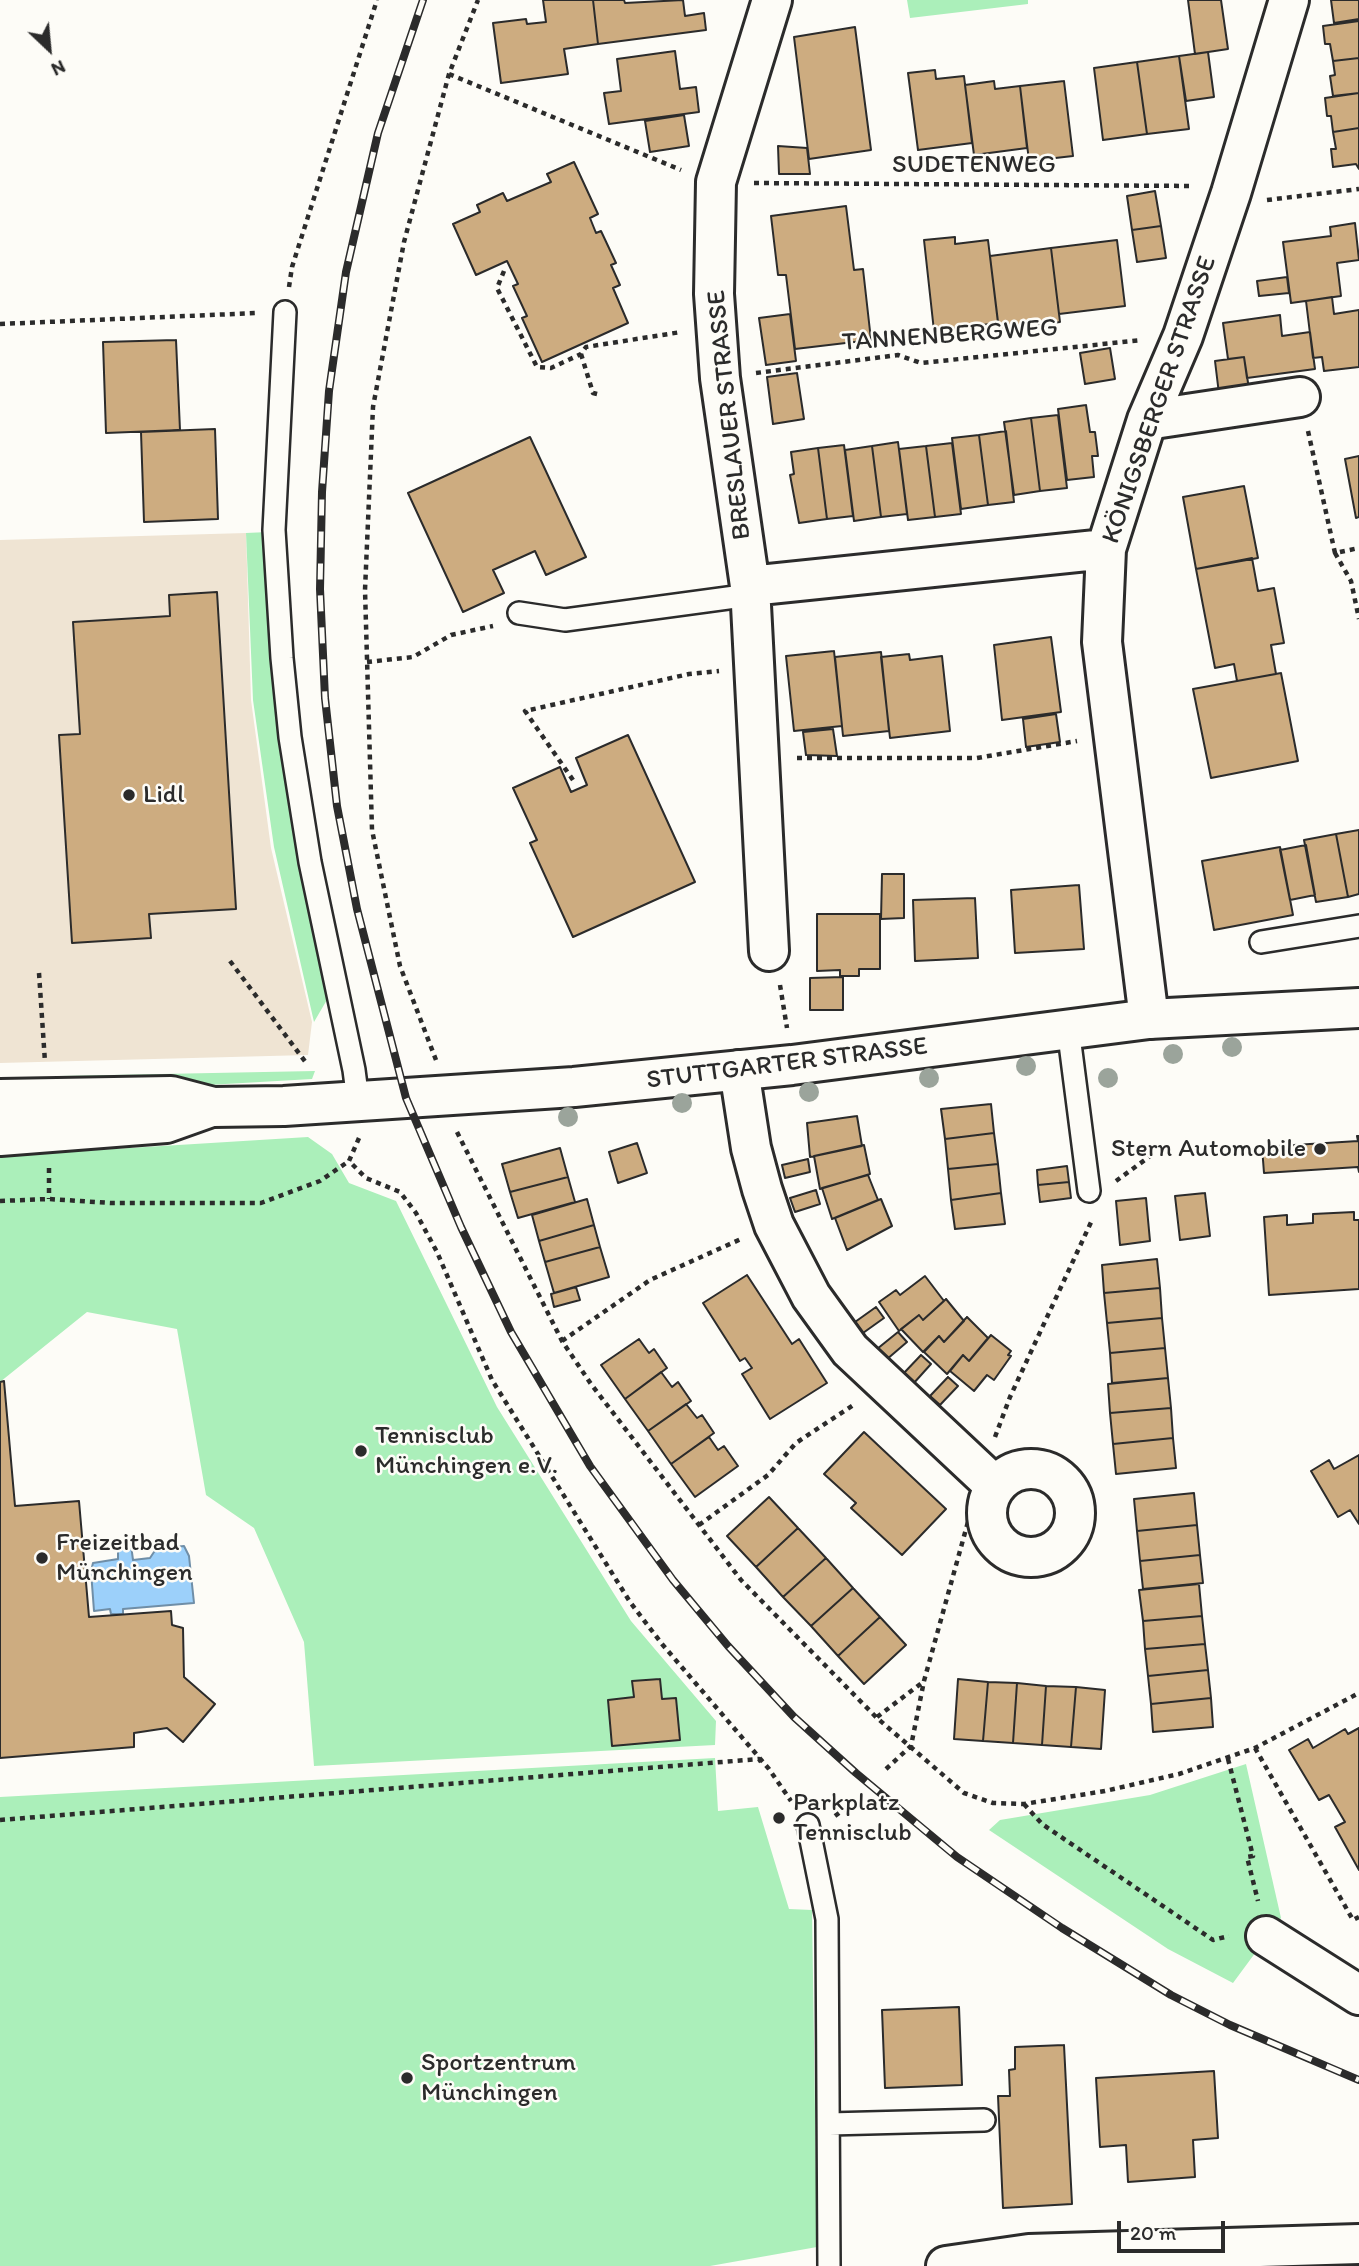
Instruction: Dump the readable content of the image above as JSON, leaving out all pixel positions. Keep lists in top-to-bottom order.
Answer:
{
  "streets": {
    "street": ["KÖNIGSBERGER STRASSE", "BRESLAUER STRASSE", "STUTTGARTER STRASSE"],
    "path": ["SUDETENWEG", "TANNENBERGWEG"]
  },
  "crossings": [
    ["SUDETENWEG", "KÖNIGSBERGER STRASSE"],
    ["SUDETENWEG", "BRESLAUER STRASSE"],
    ["TANNENBERGWEG", "KÖNIGSBERGER STRASSE"],
    ["TANNENBERGWEG", "BRESLAUER STRASSE"],
    ["KÖNIGSBERGER STRASSE", "STUTTGARTER STRASSE"]
  ],
  "places": [
    "Lidl",
    "Stern Automobile",
    "Tennisclub Münchingen e.V.",
    "Freizeitbad Münchingen",
    "Parkplatz Tennisclub",
    "Sportzentrum Münchingen"
  ],
  "scale_bar": "20 m",
  "north": "bottom right"
}
